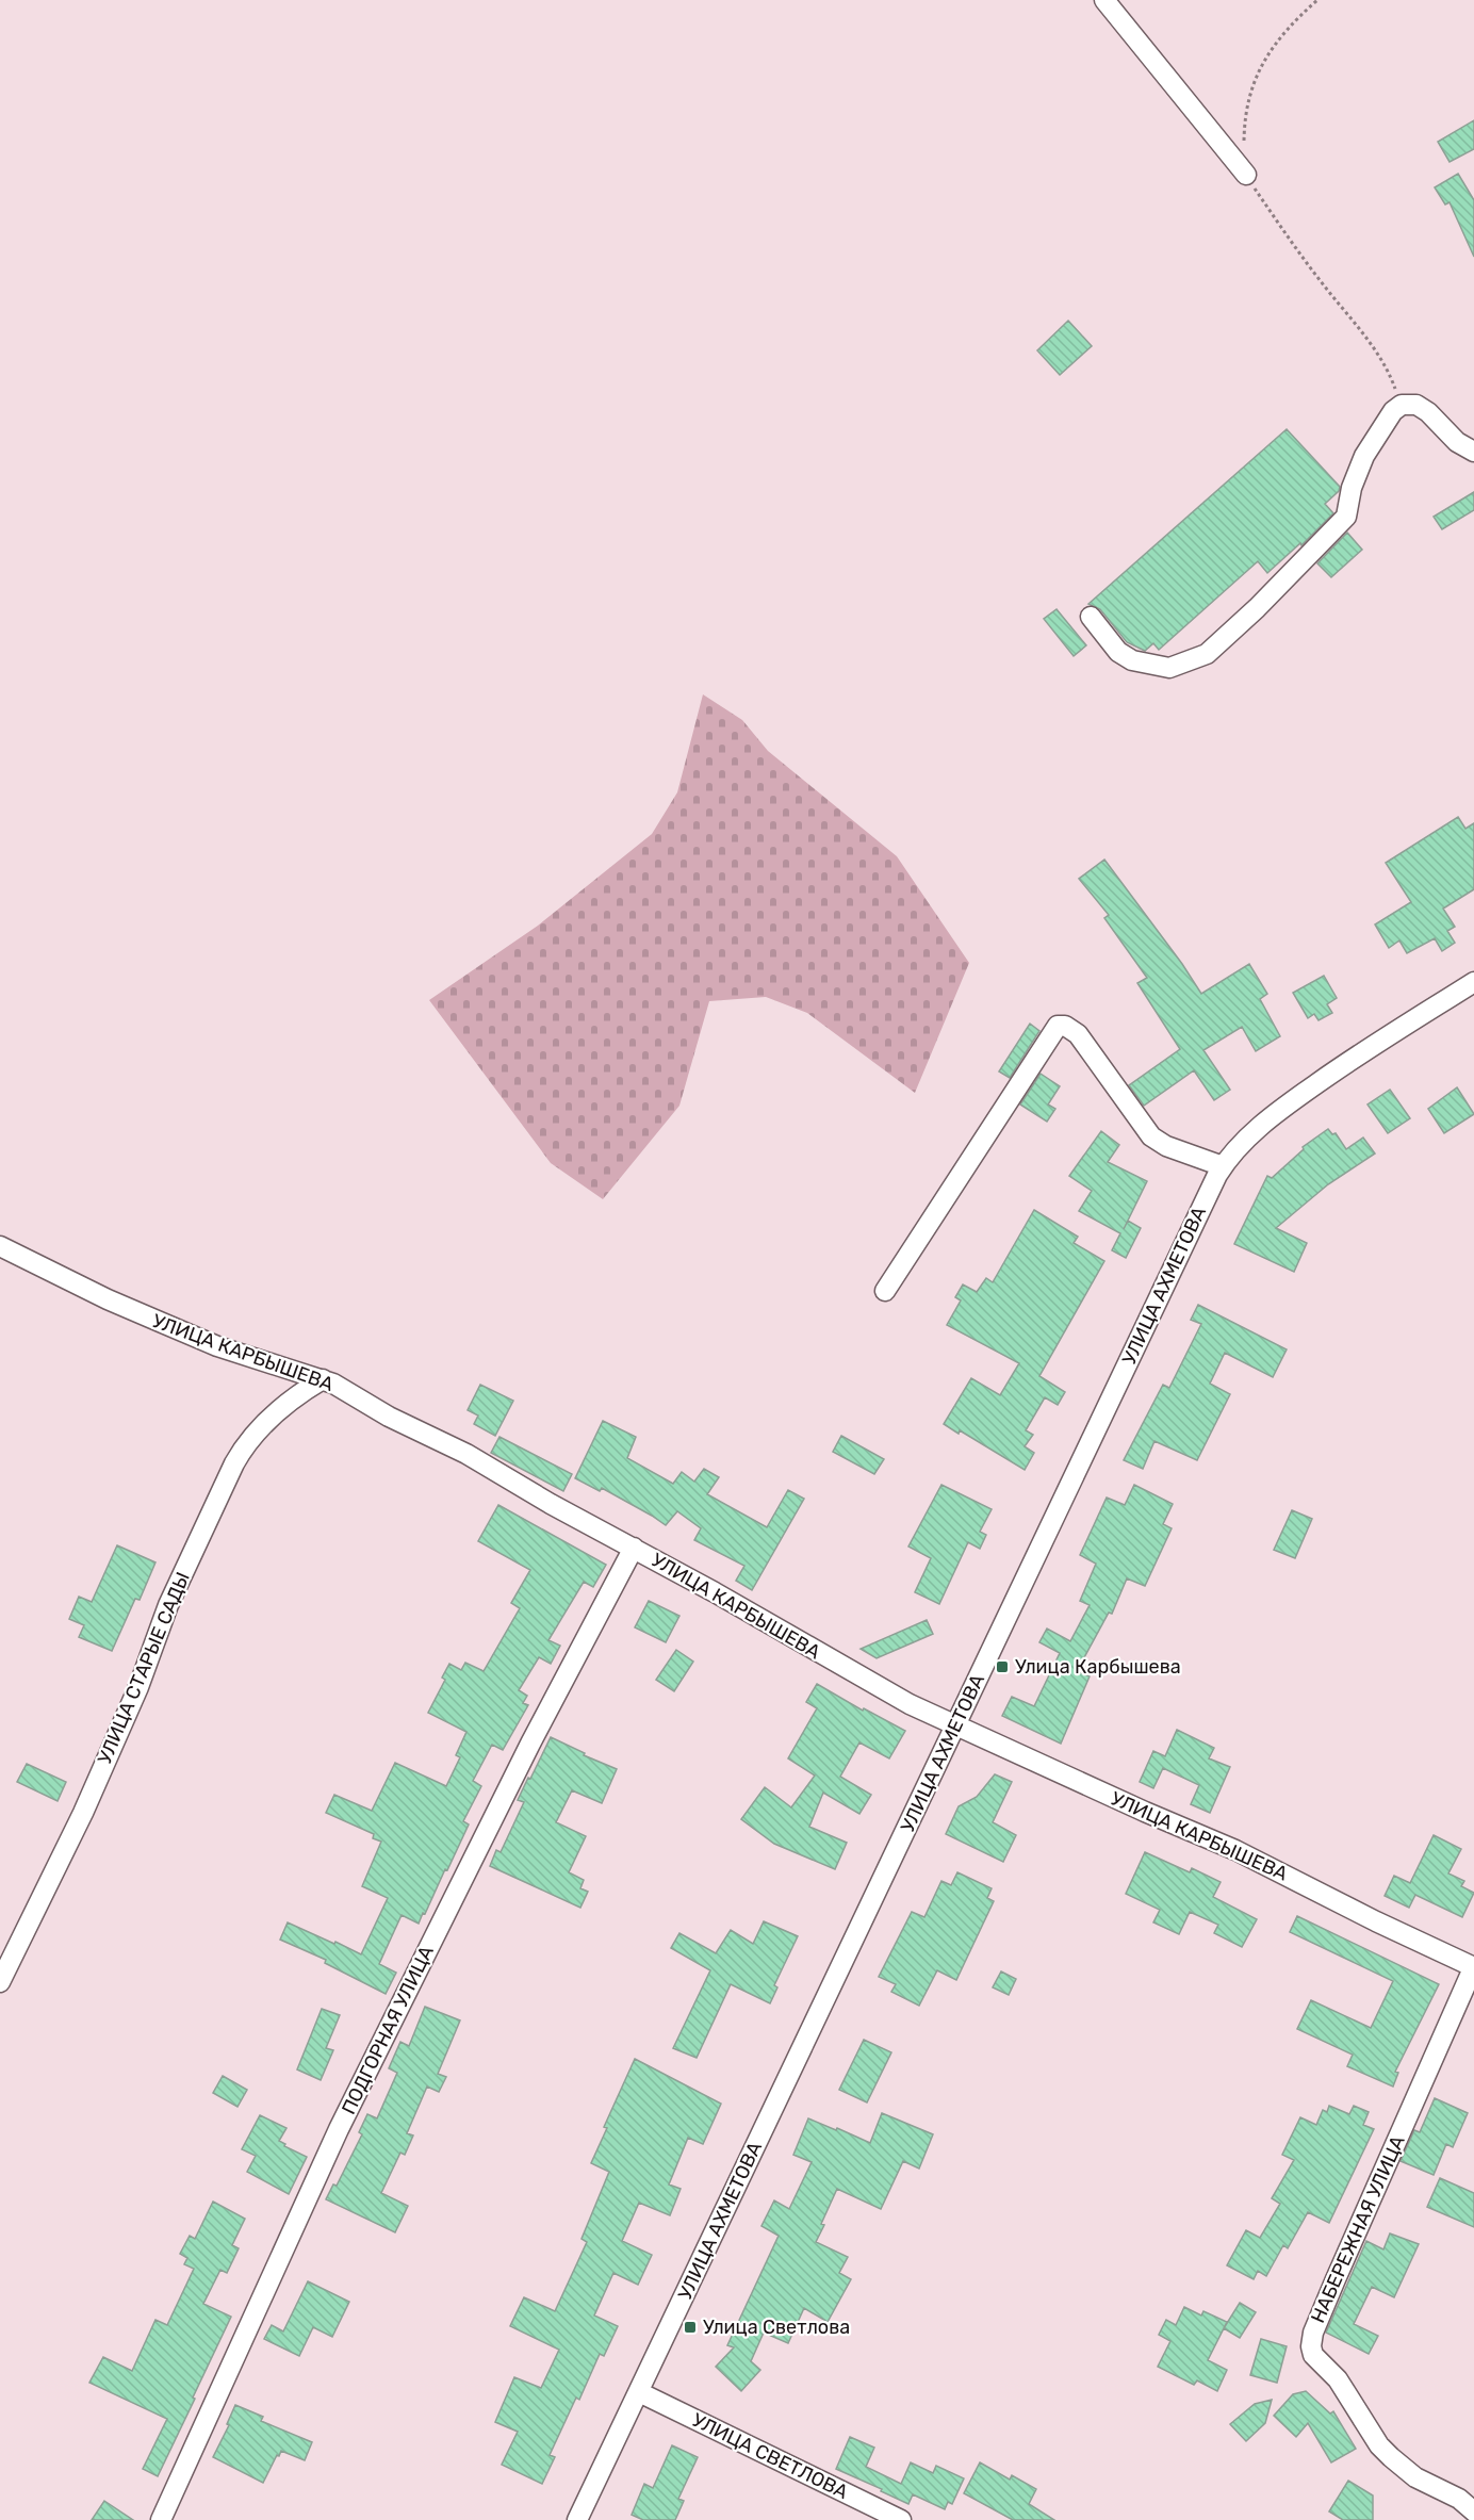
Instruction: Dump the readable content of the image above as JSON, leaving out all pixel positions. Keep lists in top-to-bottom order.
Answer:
{
  "streets": {
    "street": [
      "УЛИЦА АХМЕТОВА",
      "УЛИЦА КАРБЫШЕВА",
      "УЛИЦА СТАРЫЕ САДЫ",
      "ПОДГОРНАЯ УЛИЦА",
      "НАБЕРЕЖНАЯ УЛИЦА",
      "УЛИЦА СВЕТЛОВА"
    ]
  },
  "crossings": [
    ["УЛИЦА АХМЕТОВА", "УЛИЦА КАРБЫШЕВА"],
    ["УЛИЦА АХМЕТОВА", "УЛИЦА СВЕТЛОВА"],
    ["УЛИЦА КАРБЫШЕВА", "УЛИЦА СТАРЫЕ САДЫ"],
    ["УЛИЦА КАРБЫШЕВА", "ПОДГОРНАЯ УЛИЦА"],
    ["УЛИЦА КАРБЫШЕВА", "НАБЕРЕЖНАЯ УЛИЦА"]
  ],
  "places": {
    "transit": ["Улица Карбышева", "Улица Светлова"]
  }
}
